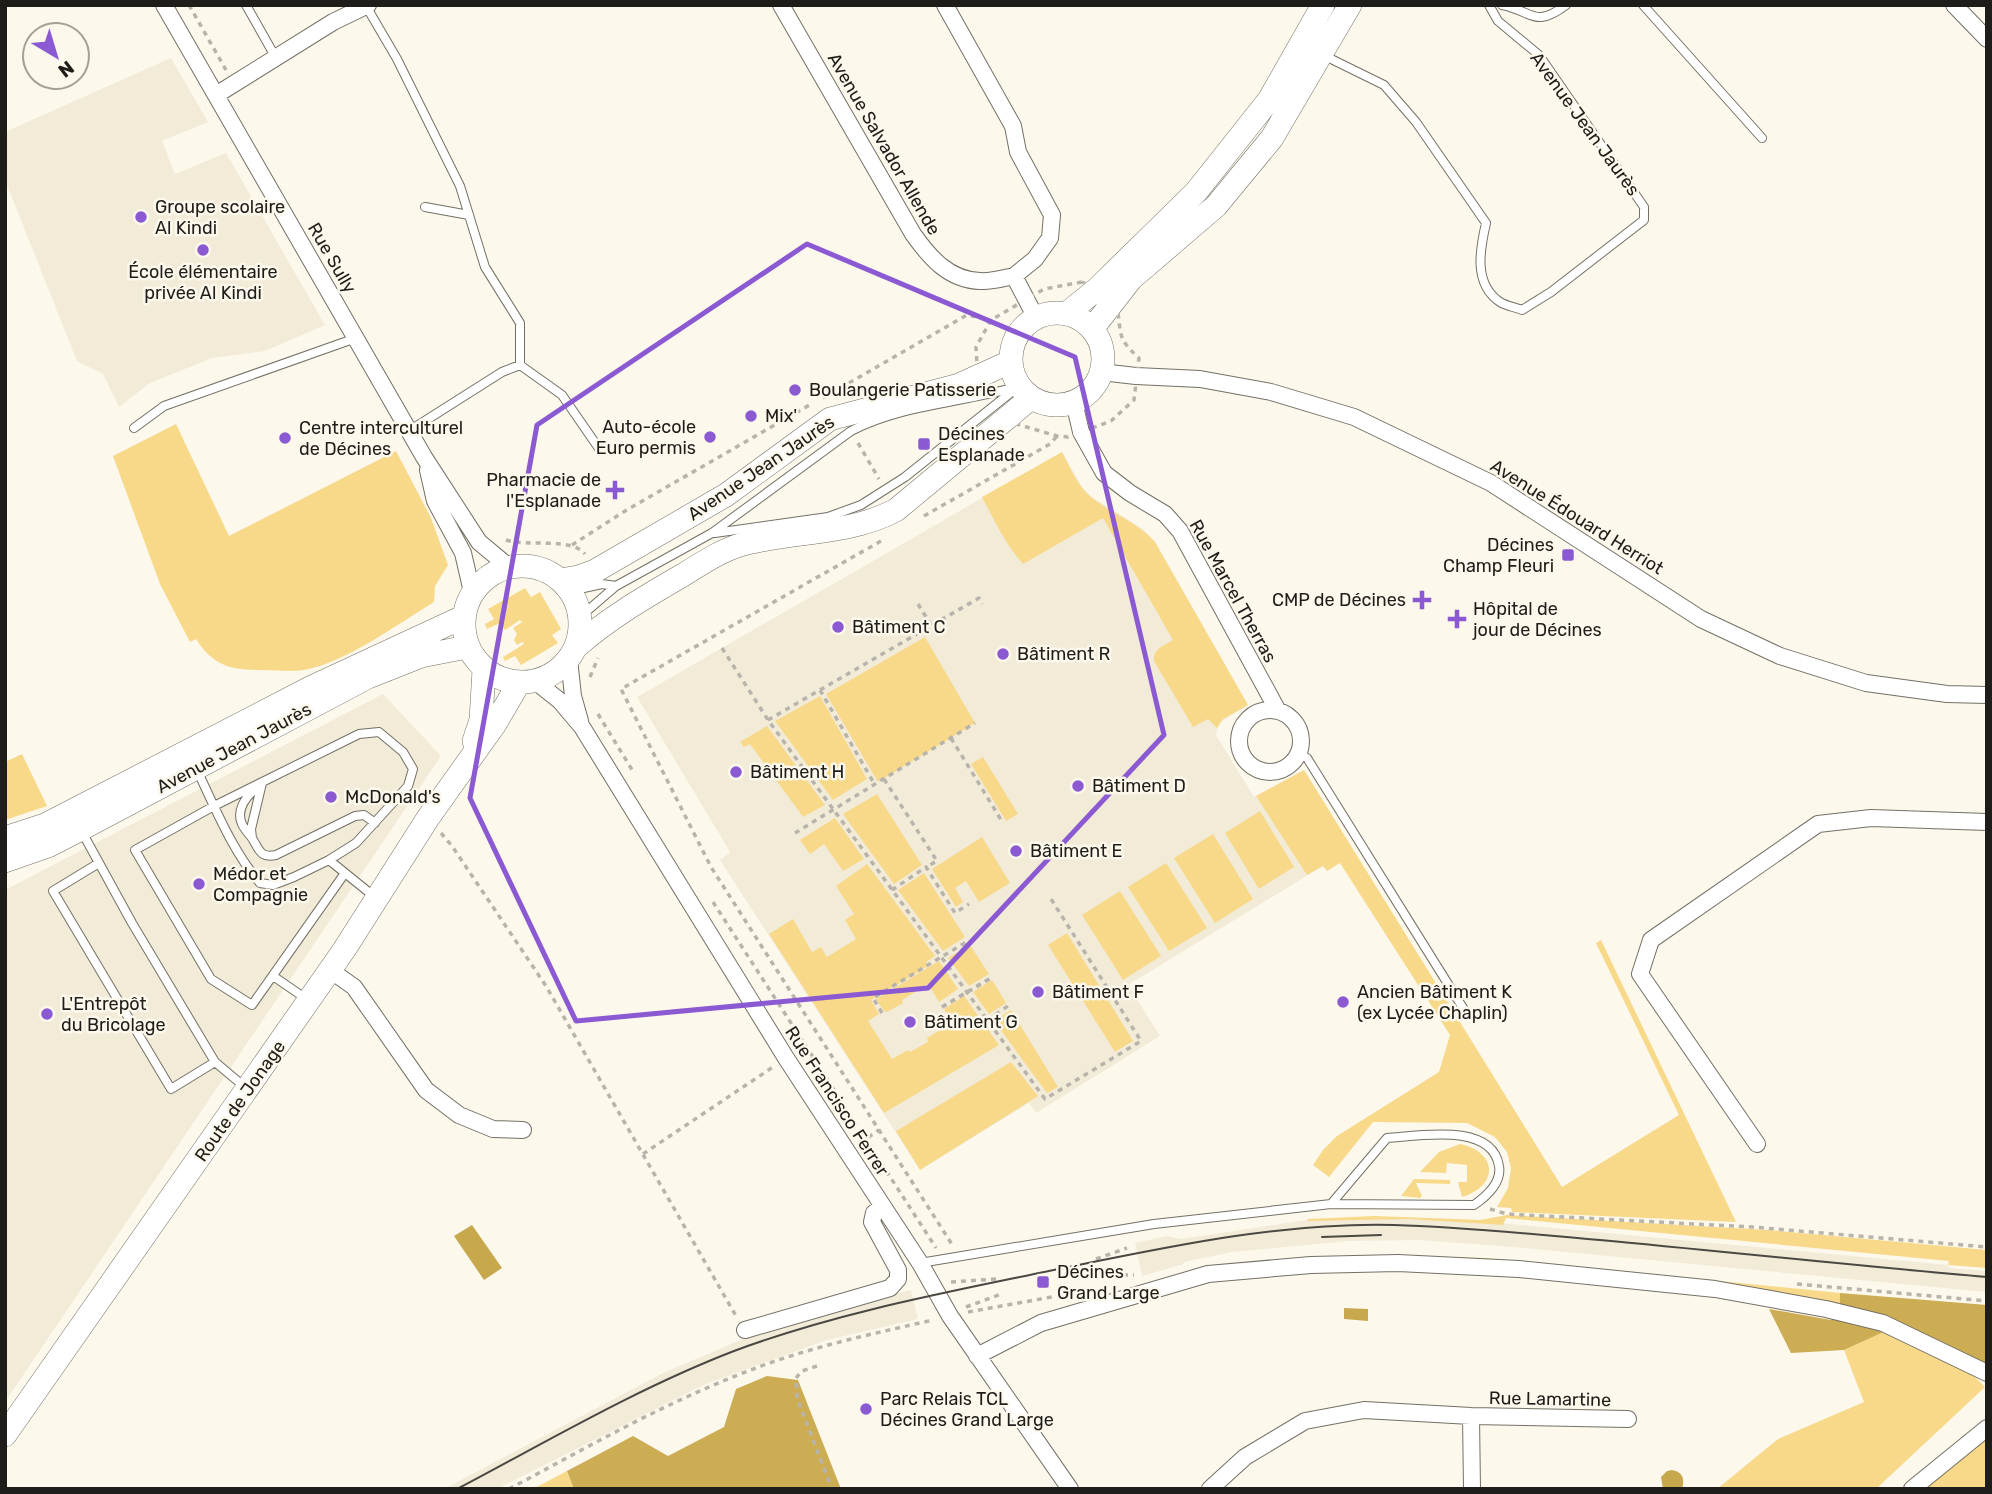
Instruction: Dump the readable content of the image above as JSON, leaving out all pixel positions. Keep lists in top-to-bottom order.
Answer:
{
  "streets": {
    "main road": ["Avenue Jean Jaurès", "Route de Jonage"],
    "street": [
      "Avenue Salvador Allende",
      "Rue Sully",
      "Avenue Édouard Herriot",
      "Rue Marcel Therras",
      "Rue Francisco Ferrer",
      "Rue Lamartine"
    ]
  },
  "crossings": [
    ["Avenue Jean Jaurès", "Rue Sully"],
    ["Avenue Jean Jaurès", "Avenue Édouard Herriot"],
    ["Avenue Jean Jaurès", "Rue Marcel Therras"],
    ["Avenue Jean Jaurès", "Route de Jonage"],
    ["Avenue Jean Jaurès", "Rue Francisco Ferrer"],
    ["Rue Sully", "Route de Jonage"],
    ["Rue Sully", "Rue Francisco Ferrer"],
    ["Avenue Édouard Herriot", "Rue Marcel Therras"],
    ["Route de Jonage", "Rue Francisco Ferrer"]
  ],
  "places": {
    "other": [
      "Groupe scolaire Al Kindi",
      "École élémentaire privée Al Kindi",
      "Boulangerie Patisserie",
      "Mix'",
      "Auto-école Euro permis",
      "Centre interculturel de Décines",
      "Bâtiment C",
      "Bâtiment R",
      "Bâtiment H",
      "Bâtiment D",
      "McDonald's",
      "Bâtiment E",
      "Médor et Compagnie",
      "Bâtiment F",
      "Ancien Bâtiment K (ex Lycée Chaplin)",
      "L'Entrepôt du Bricolage",
      "Bâtiment G",
      "Parc Relais TCL Décines Grand Large"
    ],
    "transit": ["Décines Esplanade", "Décines Champ Fleuri", "Décines Grand Large"],
    "health": ["Pharmacie de l'Esplanade", "CMP de Décines", "Hôpital de jour de Décines"]
  },
  "north": "bottom right"
}
